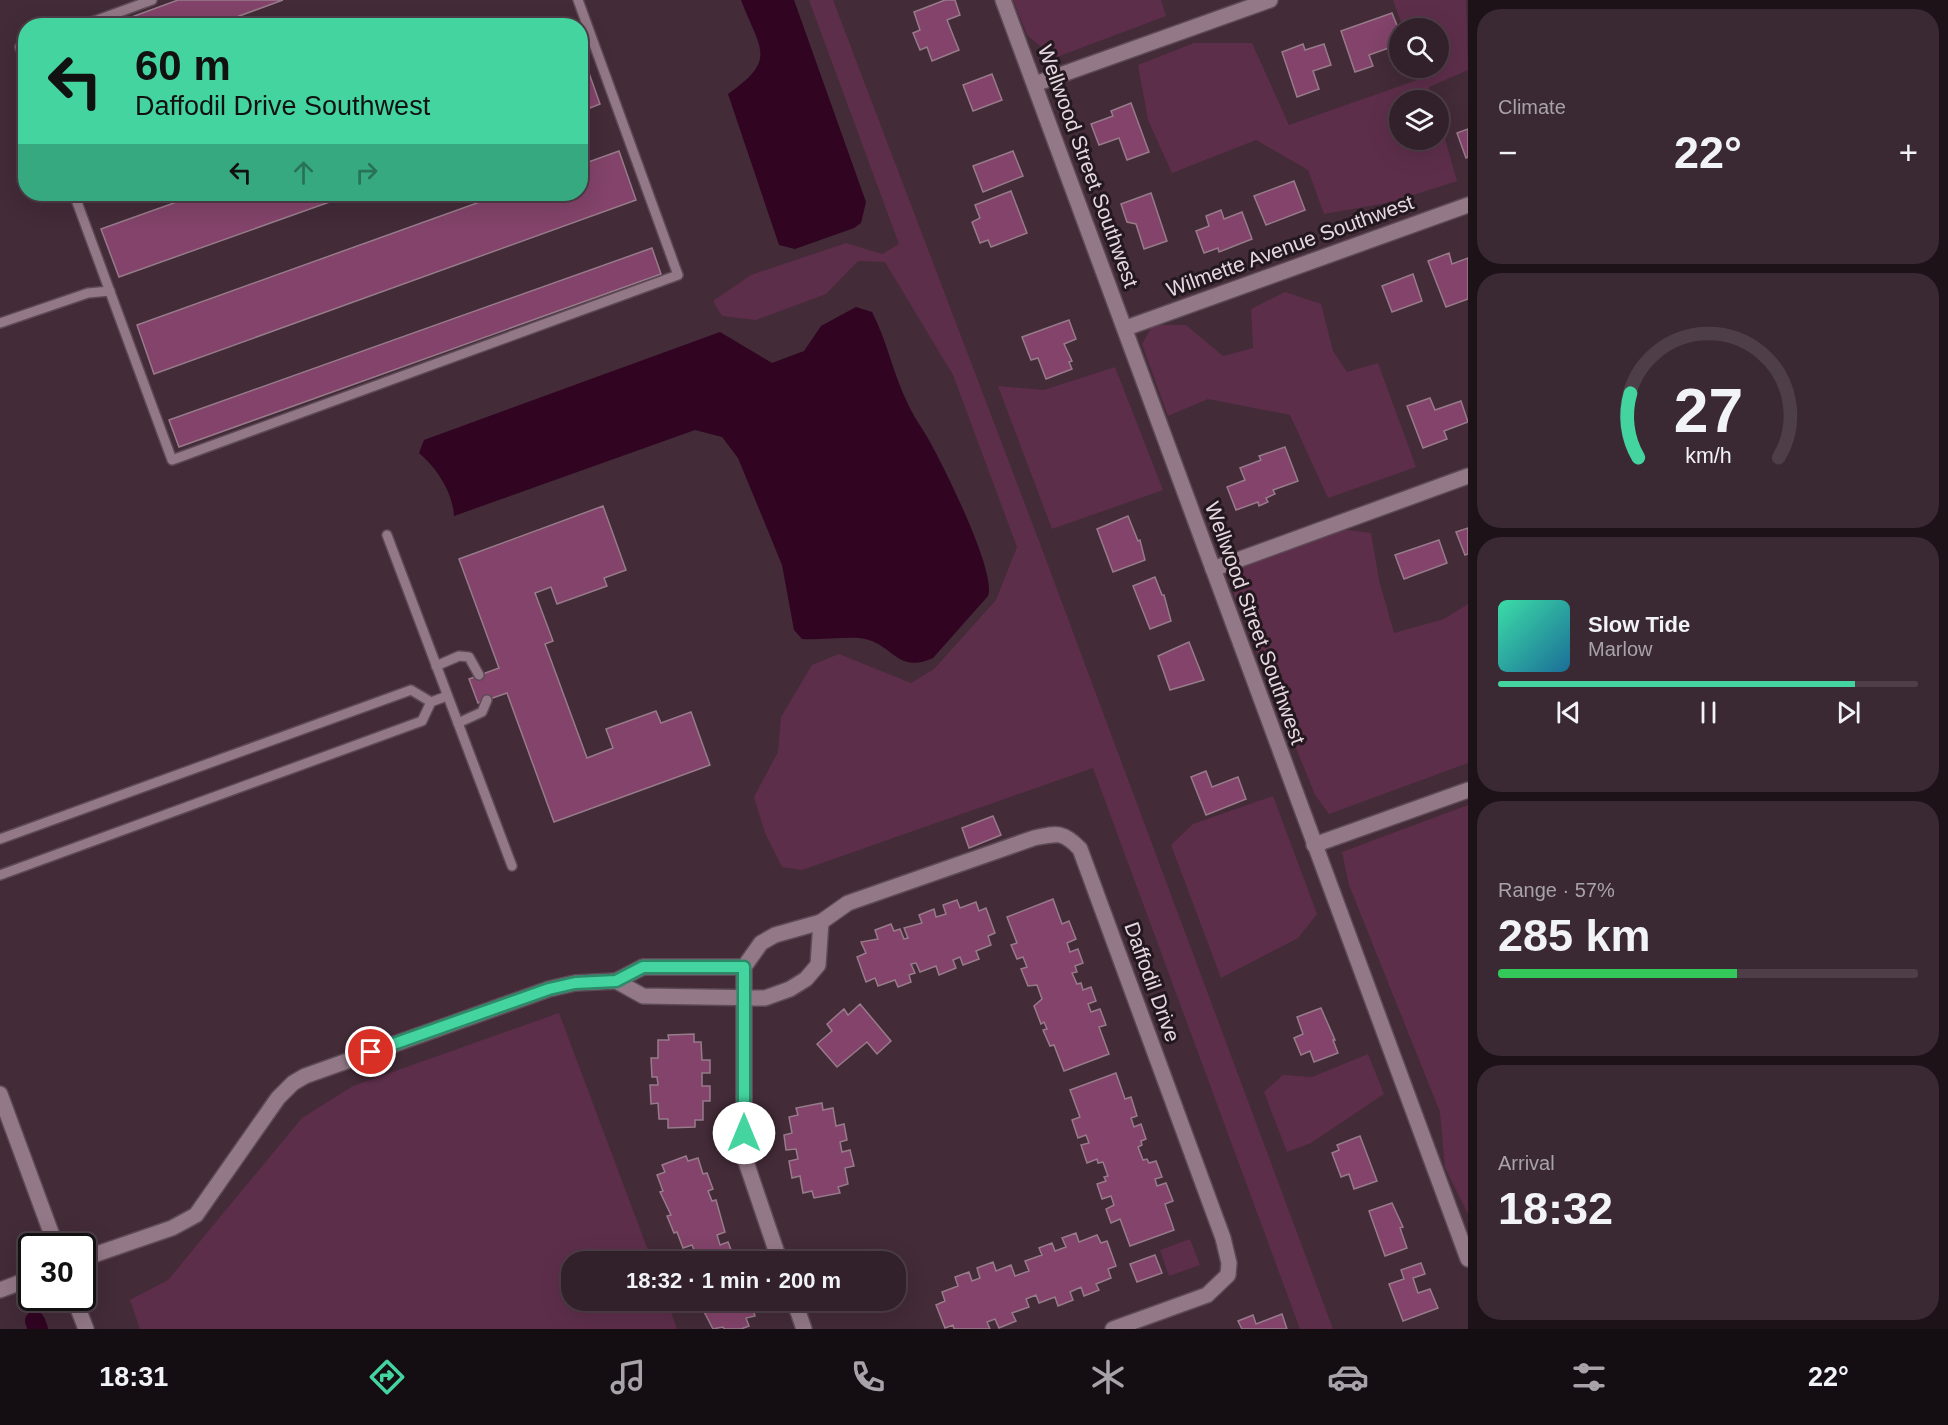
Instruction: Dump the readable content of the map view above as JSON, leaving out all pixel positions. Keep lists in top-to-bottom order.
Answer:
{
  "streets": {
    "street": ["Wellwood Street Southwest", "Wilmette Avenue Southwest", "Daffodil Drive"]
  },
  "crossings": [
    ["Wellwood Street Southwest", "Wilmette Avenue Southwest"]
  ],
  "page": {
    "tile": [
      "Climate",
      ["Range · 57%", "285 km"],
      ["Arrival", "18:32"]
    ],
    "turn": ["60 m", "Daffodil Drive Southwest"],
    "heat": ["−", "22°", "+"],
    "song": ["Slow Tide", "Marlow"],
    "limit": "30",
    "trip": "18:32 · 1 min · 200 m",
    "tabs": ["18:31", "22°"],
    "gauge": ["27", "km/h"]
  }
}
